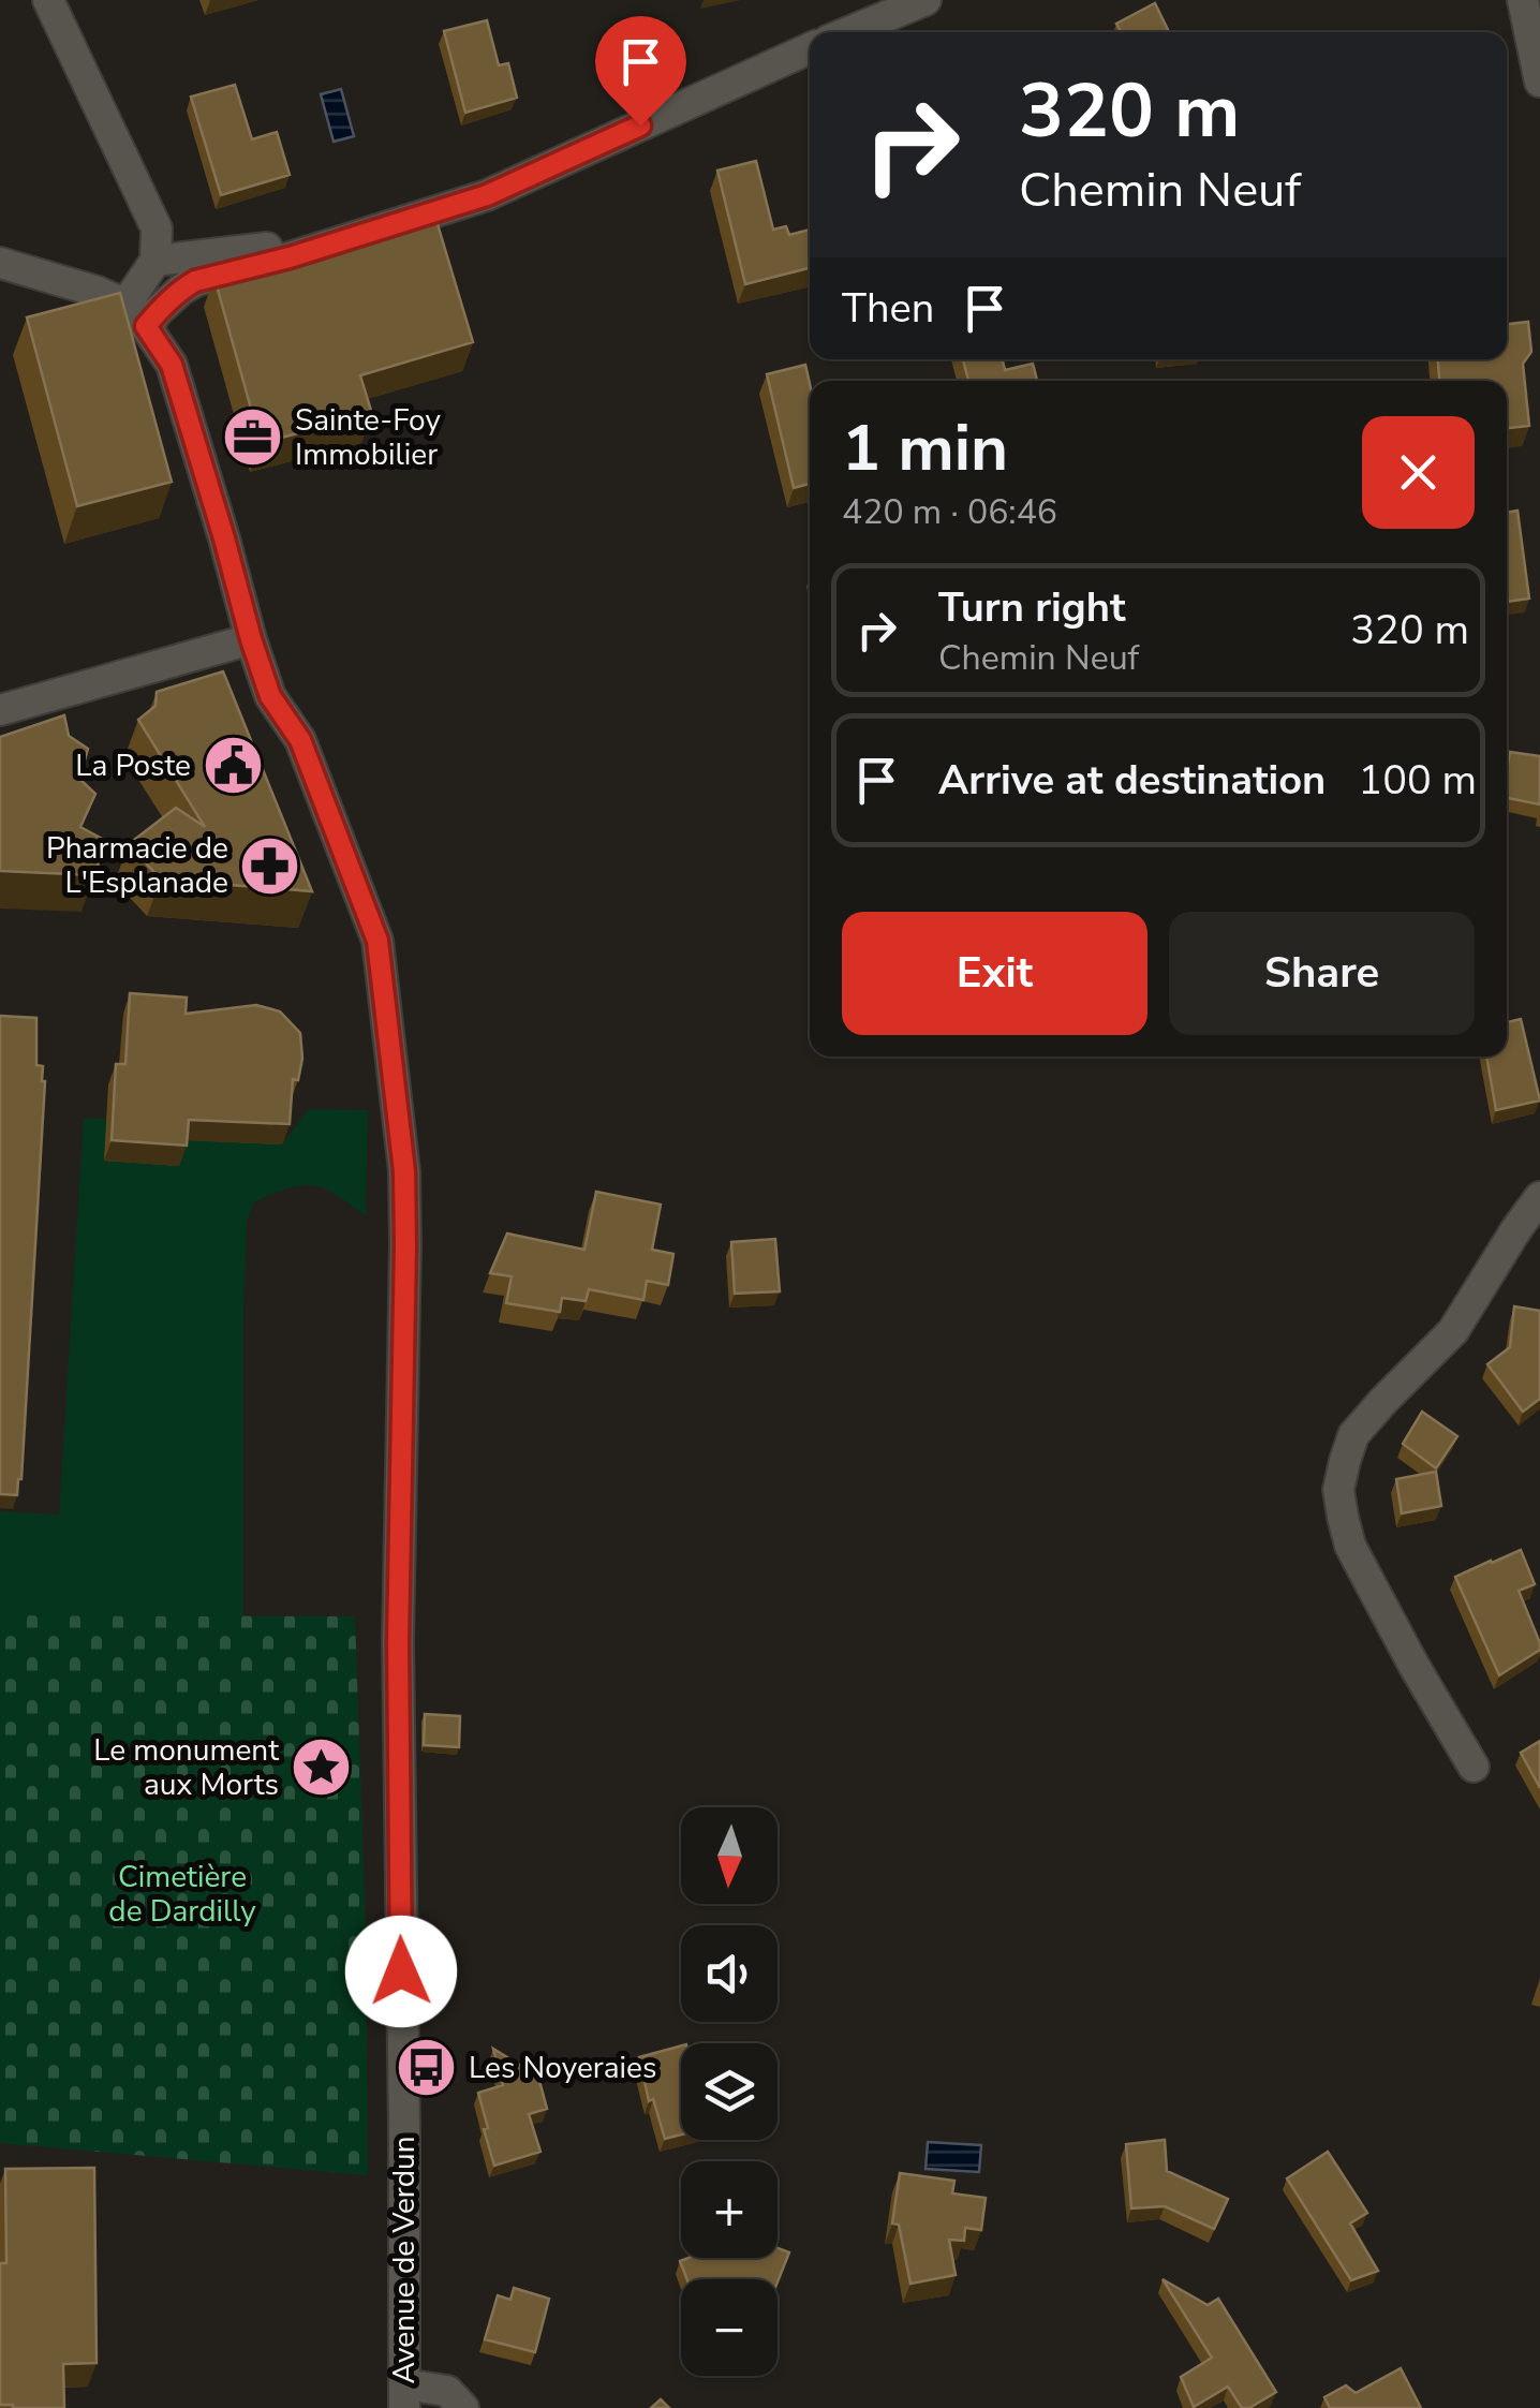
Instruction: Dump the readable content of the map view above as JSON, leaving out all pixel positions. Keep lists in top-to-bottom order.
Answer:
{
  "streets": {
    "street": ["Avenue de Verdun"]
  },
  "parks": ["Cimetière de Dardilly"],
  "places": {
    "office": ["Sainte-Foy Immobilier"],
    "public building": ["La Poste"],
    "pharmacy": ["Pharmacie de L'Esplanade"],
    "place": ["Le monument aux Morts"],
    "bus stop": ["Les Noyeraies"]
  },
  "north": "bottom",
  "page": {
    "turn": ["320 m", "Chemin Neuf"],
    "then": "Then",
    "heading": ["1 min", "420 m · 06:46"],
    "list": [
      {
        "name": "Turn right",
        "note": "Chemin Neuf",
        "value": "320 m"
      },
      {
        "name": "Arrive at destination",
        "value": "100 m"
      }
    ],
    "buttons": ["Exit", "Share"],
    "map_buttons": ["+", "−"]
  }
}
